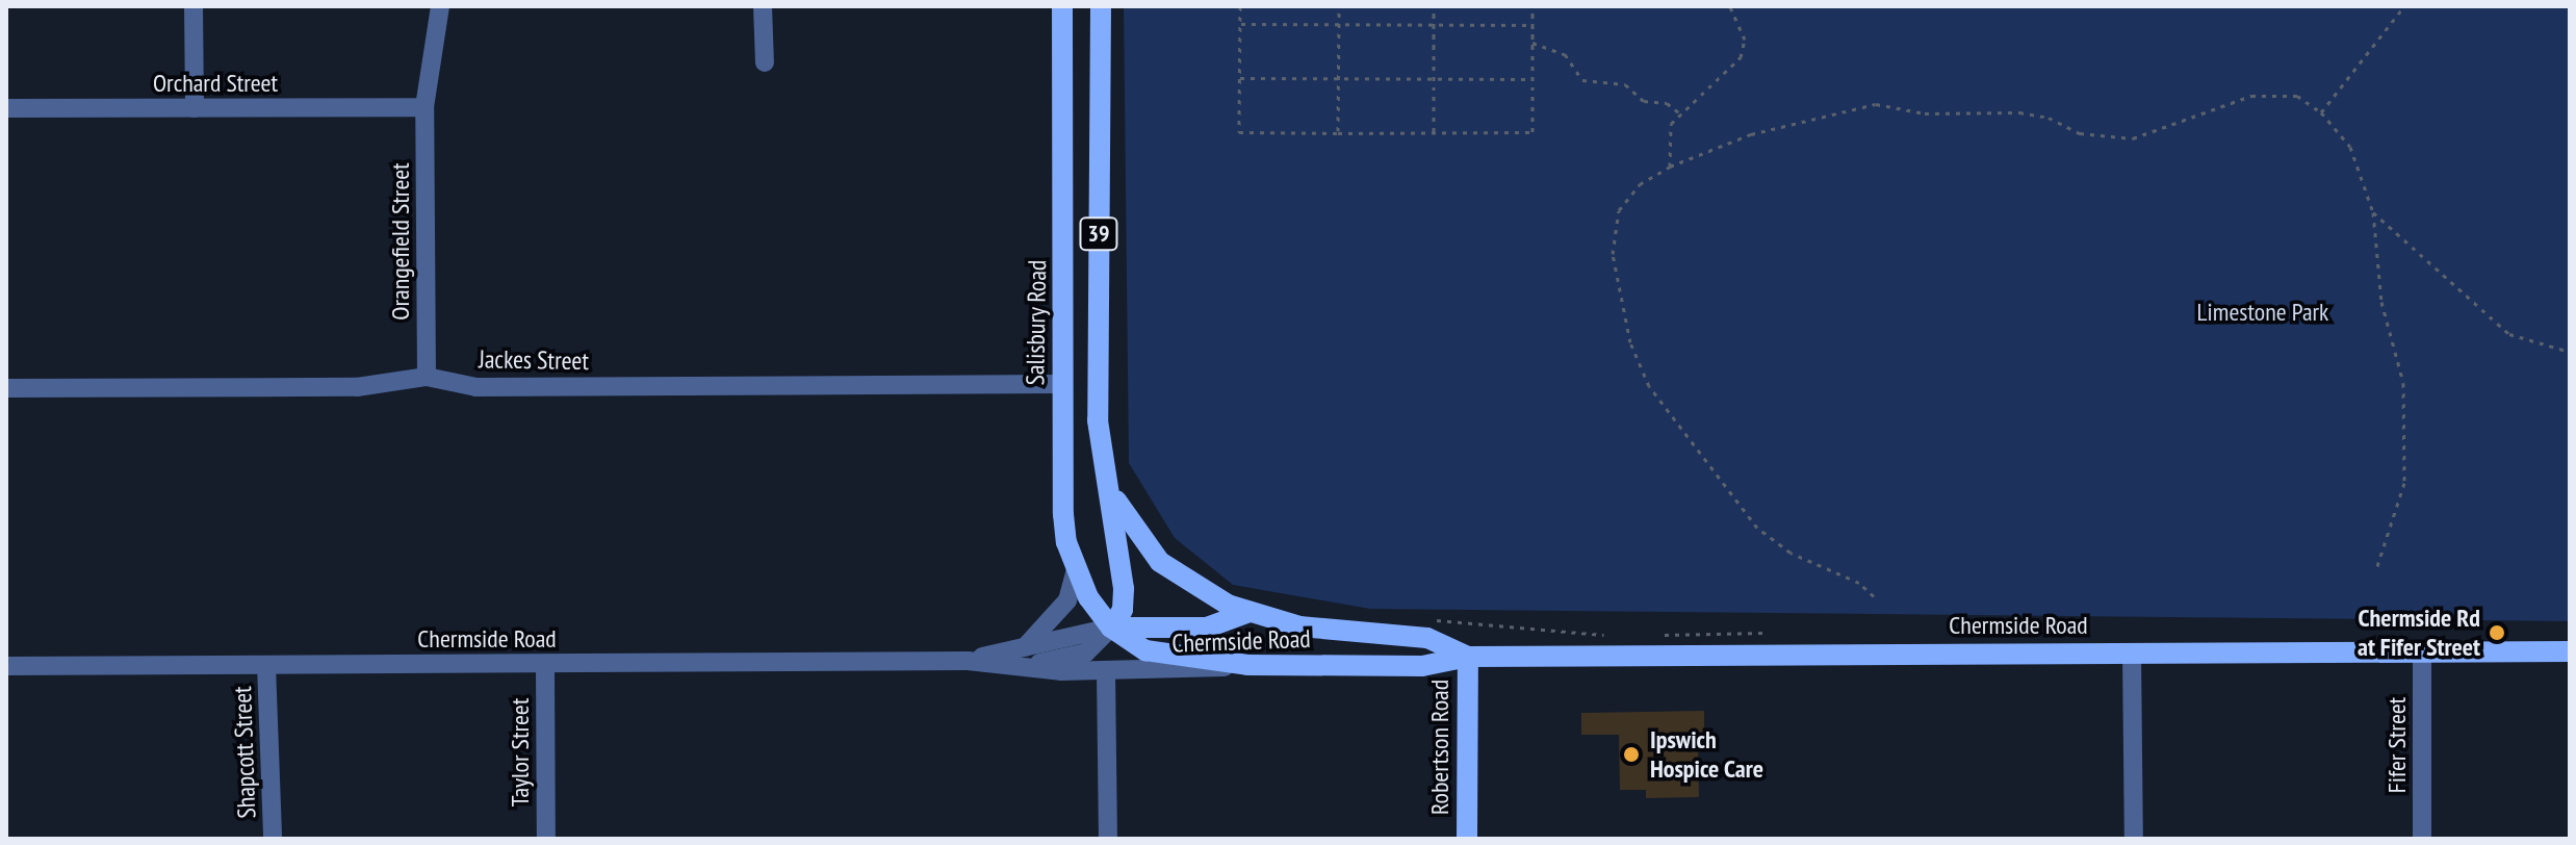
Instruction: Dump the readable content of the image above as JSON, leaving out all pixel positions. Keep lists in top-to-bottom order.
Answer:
{
  "streets": {
    "main road": [
      "39",
      "Salisbury Road",
      "Chermside Road",
      "Robertson Road"
    ],
    "street": [
      "Orchard Street",
      "Orangefield Street",
      "Jackes Street",
      "Fifer Street",
      "Shapcott Street",
      "Taylor Street"
    ]
  },
  "crossings": [
    ["Orchard Street", "Orangefield Street"],
    ["39", "Chermside Road"],
    ["Orangefield Street", "Jackes Street"],
    ["Salisbury Road", "Jackes Street"],
    ["Salisbury Road", "Chermside Road"],
    ["Chermside Road", "Fifer Street"],
    ["Chermside Road", "Robertson Road"],
    ["Chermside Road", "Shapcott Street"],
    ["Chermside Road", "Taylor Street"]
  ],
  "parks": ["Limestone Park"],
  "places": ["Chermside Rd at Fifer Street", "Ipswich Hospice Care"]
}
